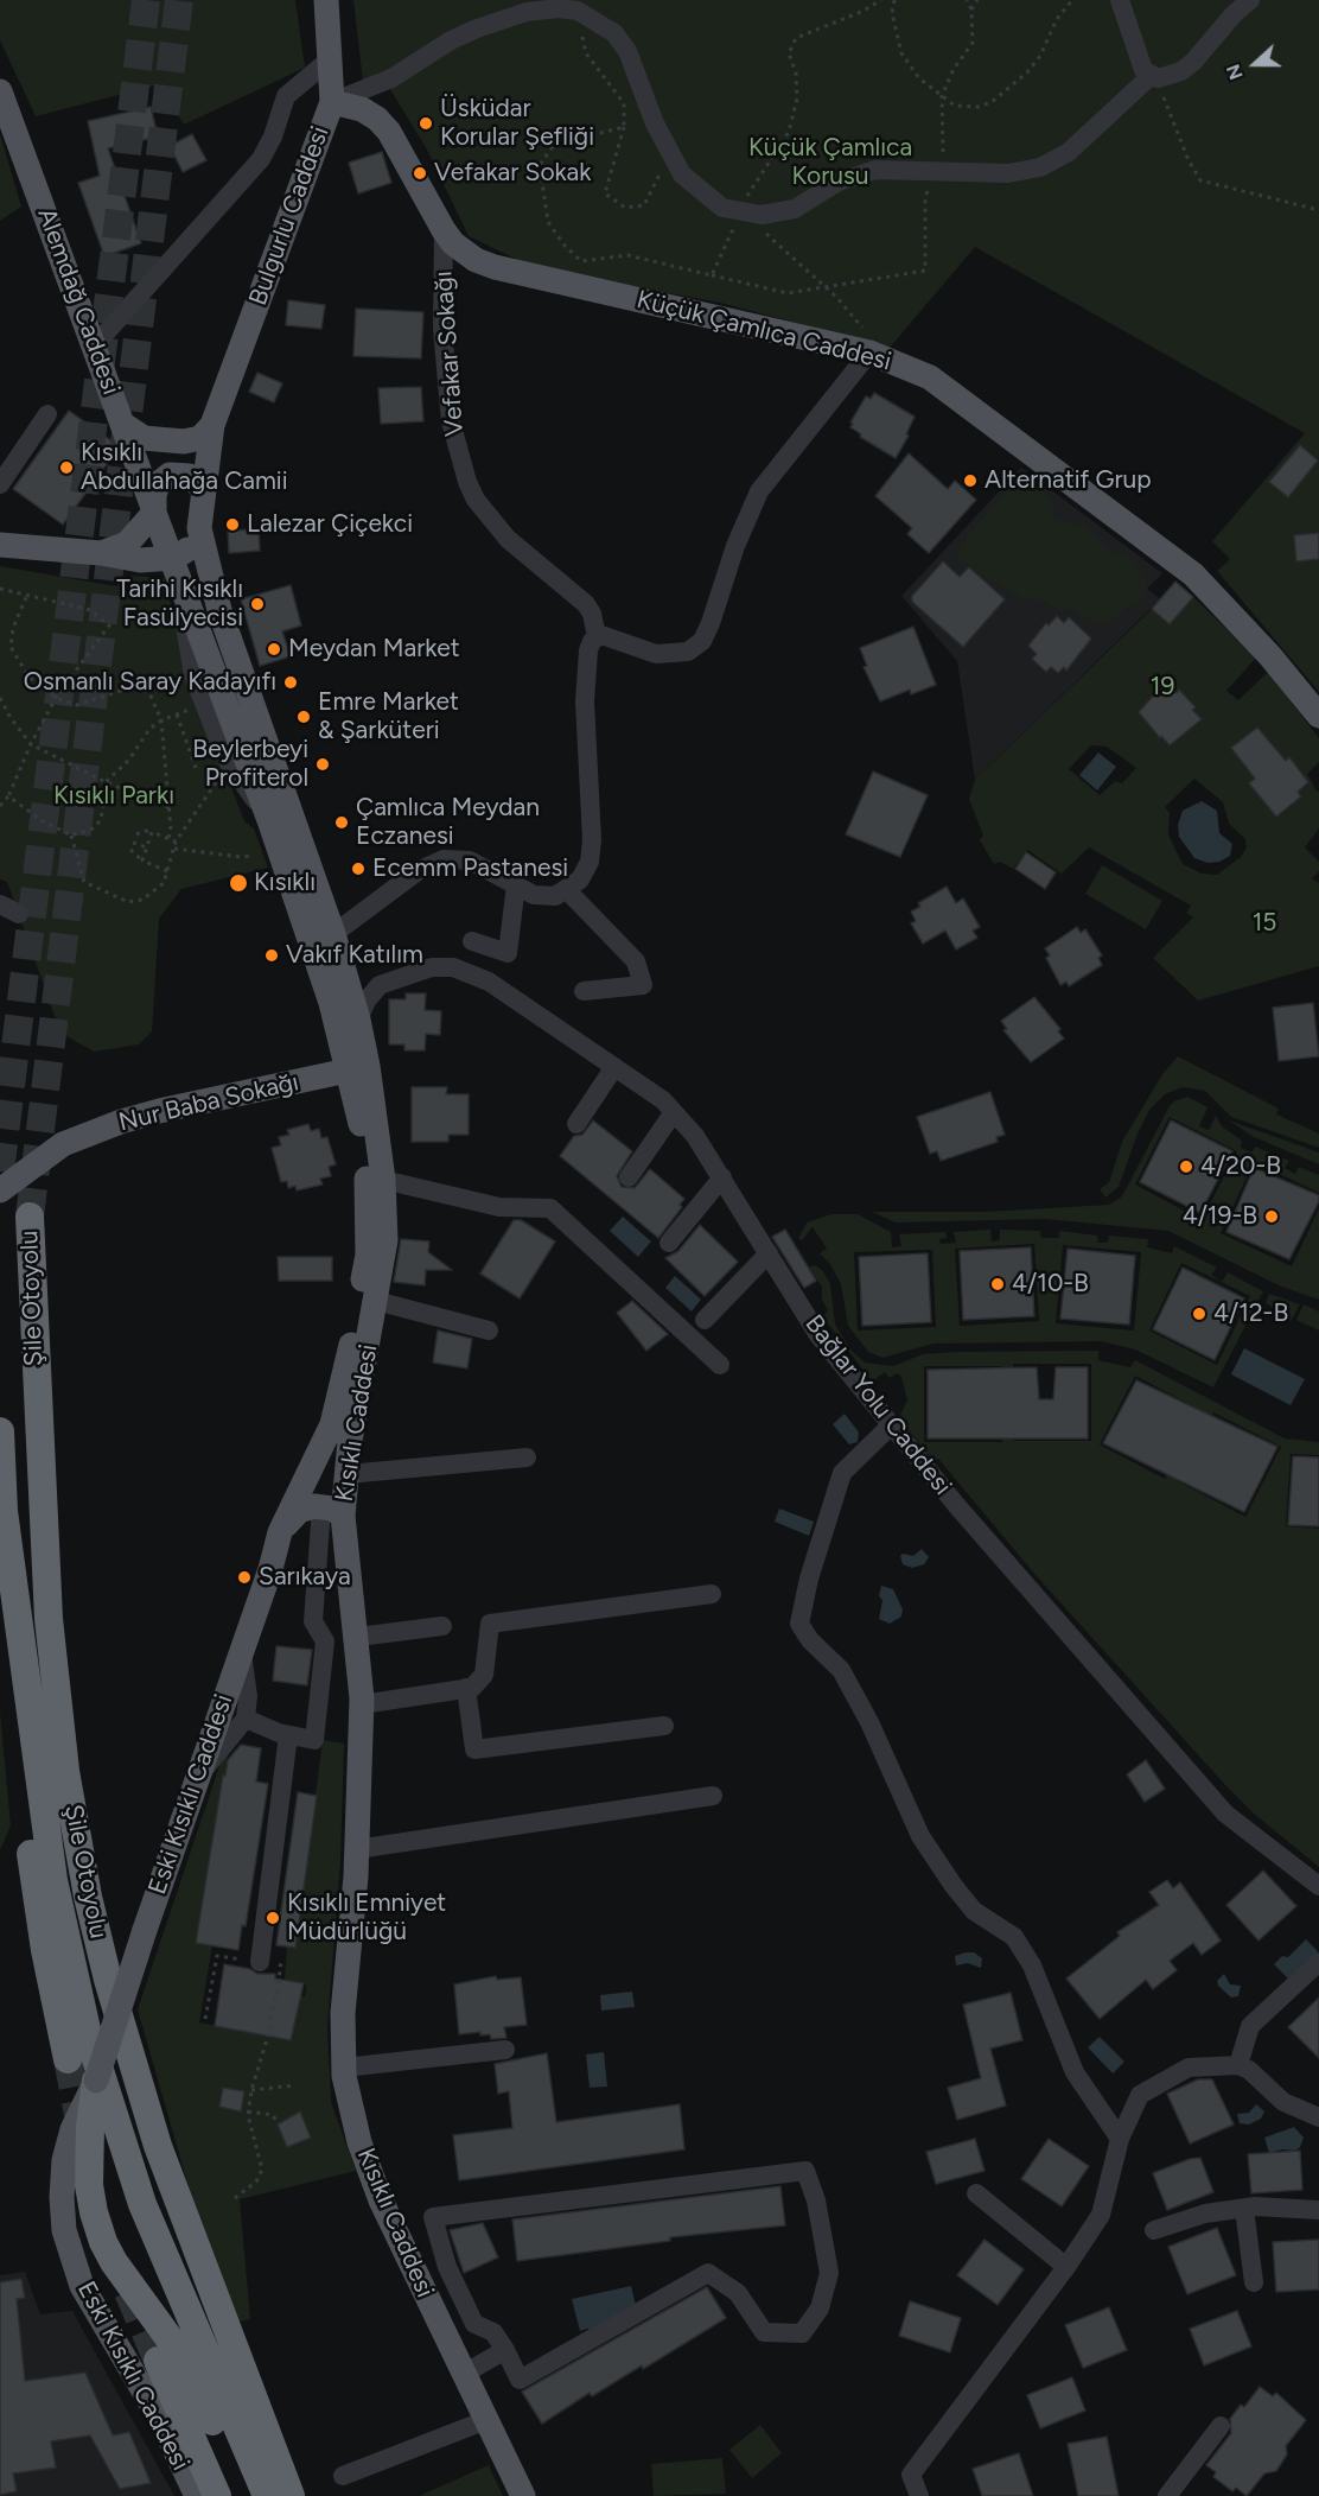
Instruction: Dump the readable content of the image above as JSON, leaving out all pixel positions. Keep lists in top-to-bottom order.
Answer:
{
  "streets": {
    "highway": ["Şile Otoyolu"],
    "main road": [
      "Bulgurlu Caddesi",
      "Alemdağ Caddesi",
      "Küçük Çamlıca Caddesi",
      "Nur Baba Sokağı",
      "Kısıklı Caddesi",
      "Eski Kısıklı Caddesi"
    ],
    "street": ["Vefakar Sokağı", "Bağlar Yolu Caddesi"]
  },
  "crossings": [
    ["Bulgurlu Caddesi", "Küçük Çamlıca Caddesi"],
    ["Bulgurlu Caddesi", "Kısıklı Caddesi"],
    ["Alemdağ Caddesi", "Kısıklı Caddesi"],
    ["Küçük Çamlıca Caddesi", "Vefakar Sokağı"],
    ["Nur Baba Sokağı", "Kısıklı Caddesi"],
    ["Nur Baba Sokağı", "Eski Kısıklı Caddesi"],
    ["Bağlar Yolu Caddesi", "Kısıklı Caddesi"],
    ["Kısıklı Caddesi", "Eski Kısıklı Caddesi"]
  ],
  "parks": [
    "Küçük Çamlıca Korusu",
    "19",
    "Kısıklı Parkı",
    "15"
  ],
  "places": [
    "Üsküdar Korular Şefliği",
    "Vefakar Sokak",
    "Kısıklı Abdullahağa Camii",
    "Alternatif Grup",
    "Lalezar Çiçekci",
    "Tarihi Kısıklı Fasülyecisi",
    "Meydan Market",
    "Osmanlı Saray Kadayıfı",
    "Emre Market & Şarküteri",
    "Beylerbeyi Profiterol",
    "Çamlıca Meydan Eczanesi",
    "Ecemm Pastanesi",
    "Kısıklı",
    "Vakıf Katılım",
    "4/20-B",
    "4/19-B",
    "4/10-B",
    "4/12-B",
    "Sarıkaya",
    "Kısıklı Emniyet Müdürlüğü"
  ],
  "north": "left"
}
